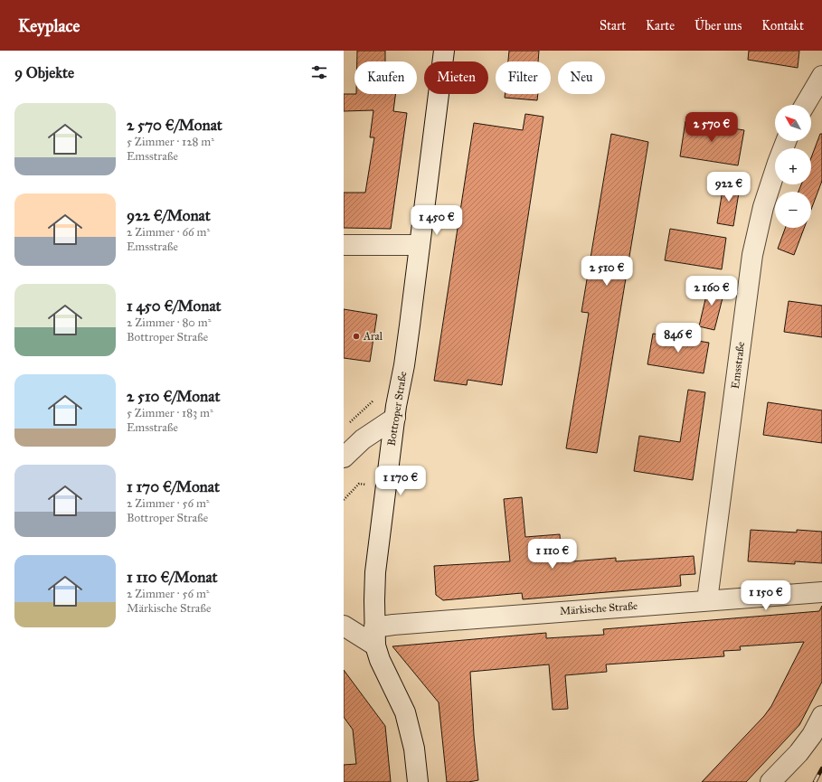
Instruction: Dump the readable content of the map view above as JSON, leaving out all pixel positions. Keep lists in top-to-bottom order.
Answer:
{
  "streets": {
    "street": ["Emsstraße", "Bottroper Straße", "Märkische Straße"]
  },
  "crossings": [
    ["Emsstraße", "Märkische Straße"],
    ["Bottroper Straße", "Märkische Straße"]
  ],
  "places": ["Aral"],
  "north": "top left",
  "page": {
    "header": "Keyplace",
    "nav": [
      "Start",
      "Karte",
      "Über uns",
      "Kontakt"
    ],
    "heading": "9 Objekte",
    "chip": [
      "Kaufen",
      "Mieten",
      "Filter",
      "Neu"
    ],
    "list": [
      {
        "name": "2 570 €/Monat",
        "note": "5 Zimmer · 128 m² · Emsstraße"
      },
      {
        "name": "922 €/Monat",
        "note": "2 Zimmer · 66 m² · Emsstraße"
      },
      {
        "name": "1 450 €/Monat",
        "note": "2 Zimmer · 80 m² · Bottroper Straße"
      },
      {
        "name": "2 510 €/Monat",
        "note": "5 Zimmer · 183 m² · Emsstraße"
      },
      {
        "name": "1 170 €/Monat",
        "note": "2 Zimmer · 56 m² · Bottroper Straße"
      },
      {
        "name": "1 110 €/Monat",
        "note": "2 Zimmer · 56 m² · Märkische Straße"
      }
    ],
    "map_buttons": ["+", "−"],
    "price": [
      "2 570 €",
      "922 €",
      "1 450 €",
      "2 510 €",
      "2 160 €",
      "846 €",
      "1 170 €",
      "1 110 €",
      "1 150 €"
    ]
  }
}
